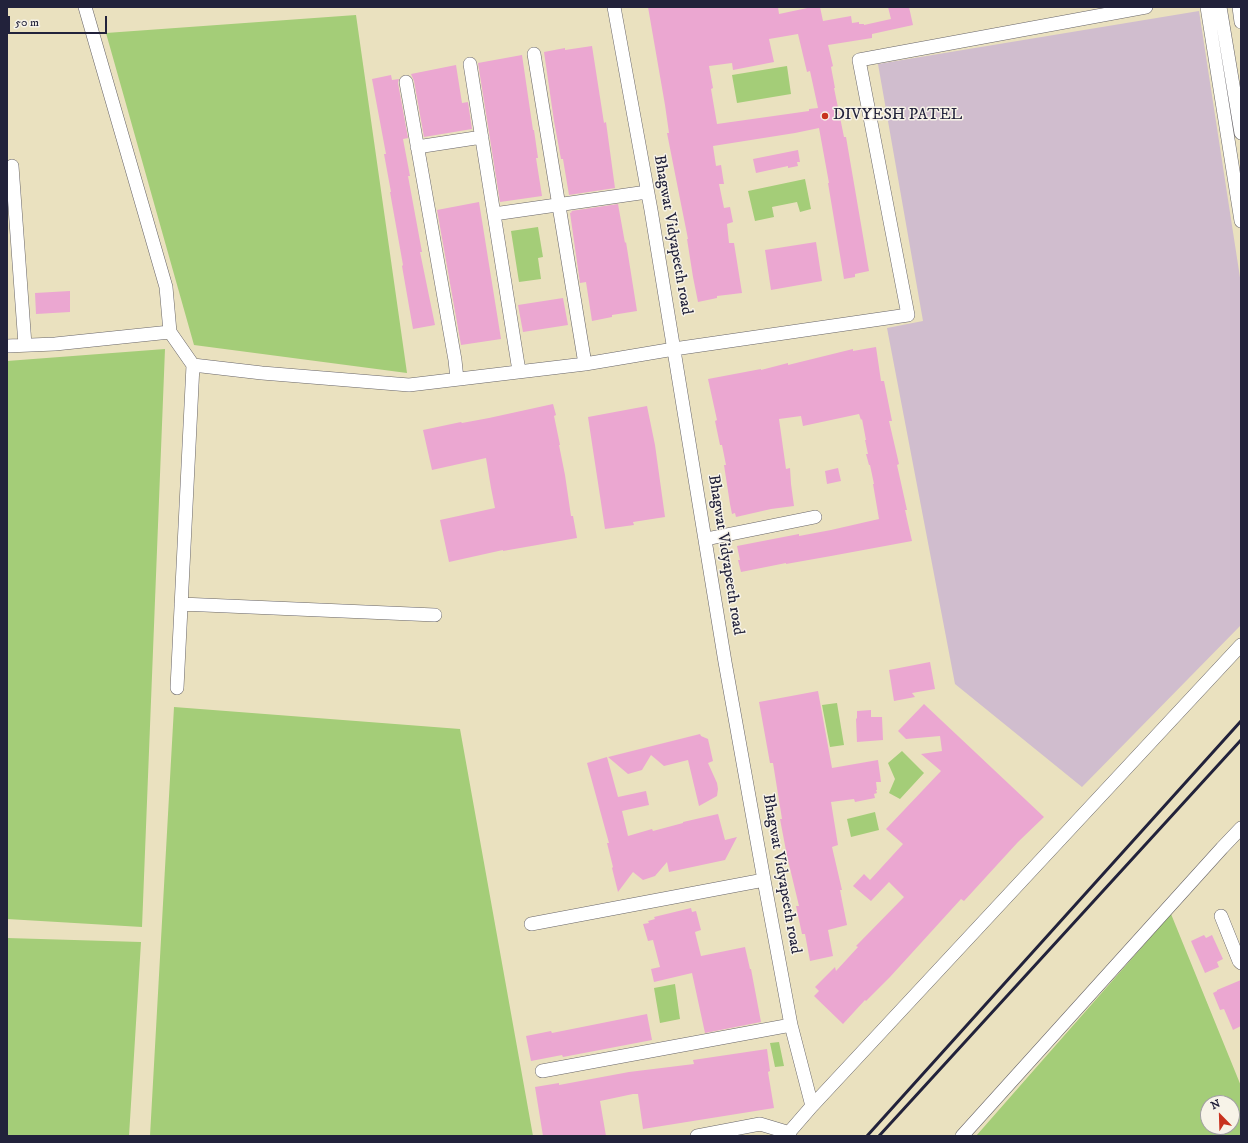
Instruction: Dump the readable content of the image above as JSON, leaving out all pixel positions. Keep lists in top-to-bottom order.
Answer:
{
  "streets": {
    "street": ["Bhagwat Vidyapeeth road"]
  },
  "places": ["DIVYESH PATEL"],
  "scale_bar": "50 m",
  "north": "top left"
}
